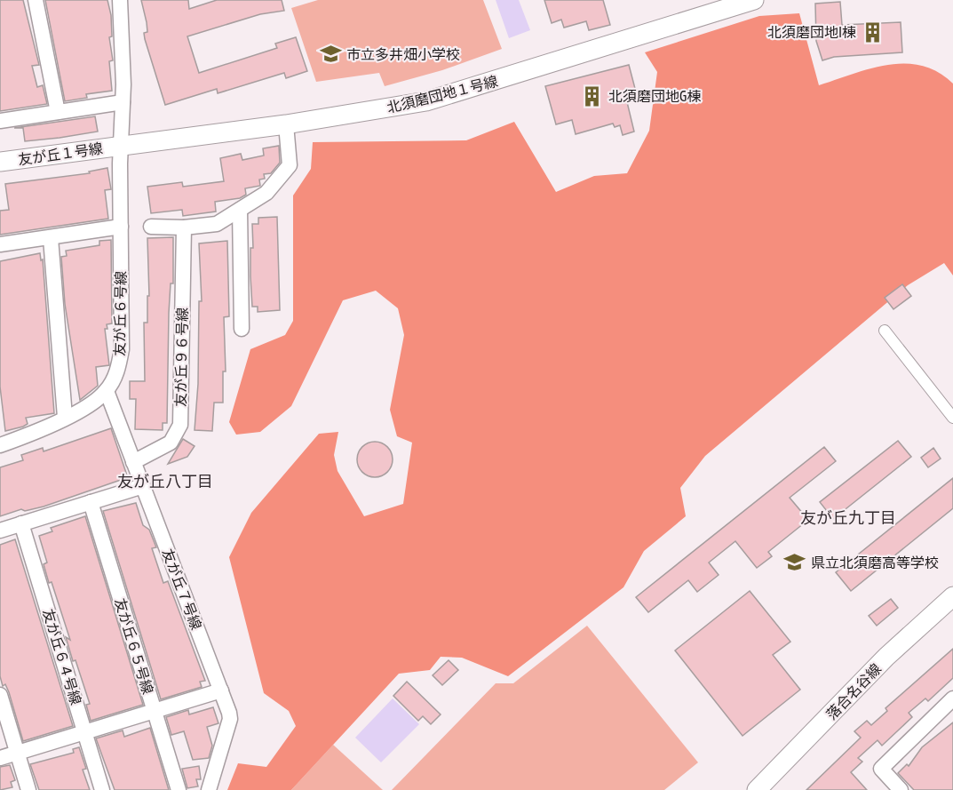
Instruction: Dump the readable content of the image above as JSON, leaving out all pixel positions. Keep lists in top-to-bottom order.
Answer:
{
  "streets": {
    "street": [
      "北須磨団地１号線",
      "友が丘１号線",
      "友が丘６号線",
      "友が丘９６号線",
      "友が丘７号線",
      "友が丘６５号線",
      "友が丘６４号線",
      "落合名谷線"
    ]
  },
  "crossings": [
    ["北須磨団地１号線", "友が丘１号線"],
    ["北須磨団地１号線", "友が丘６号線"],
    ["友が丘１号線", "友が丘６号線"],
    ["友が丘６号線", "友が丘７号線"],
    ["友が丘９６号線", "友が丘７号線"]
  ],
  "districts": ["友が丘八丁目", "友が丘九丁目"],
  "places": {
    "building": ["北須磨団地I棟", "北須磨団地G棟"],
    "school or university": ["市立多井畑小学校", "県立北須磨高等学校"]
  }
}
